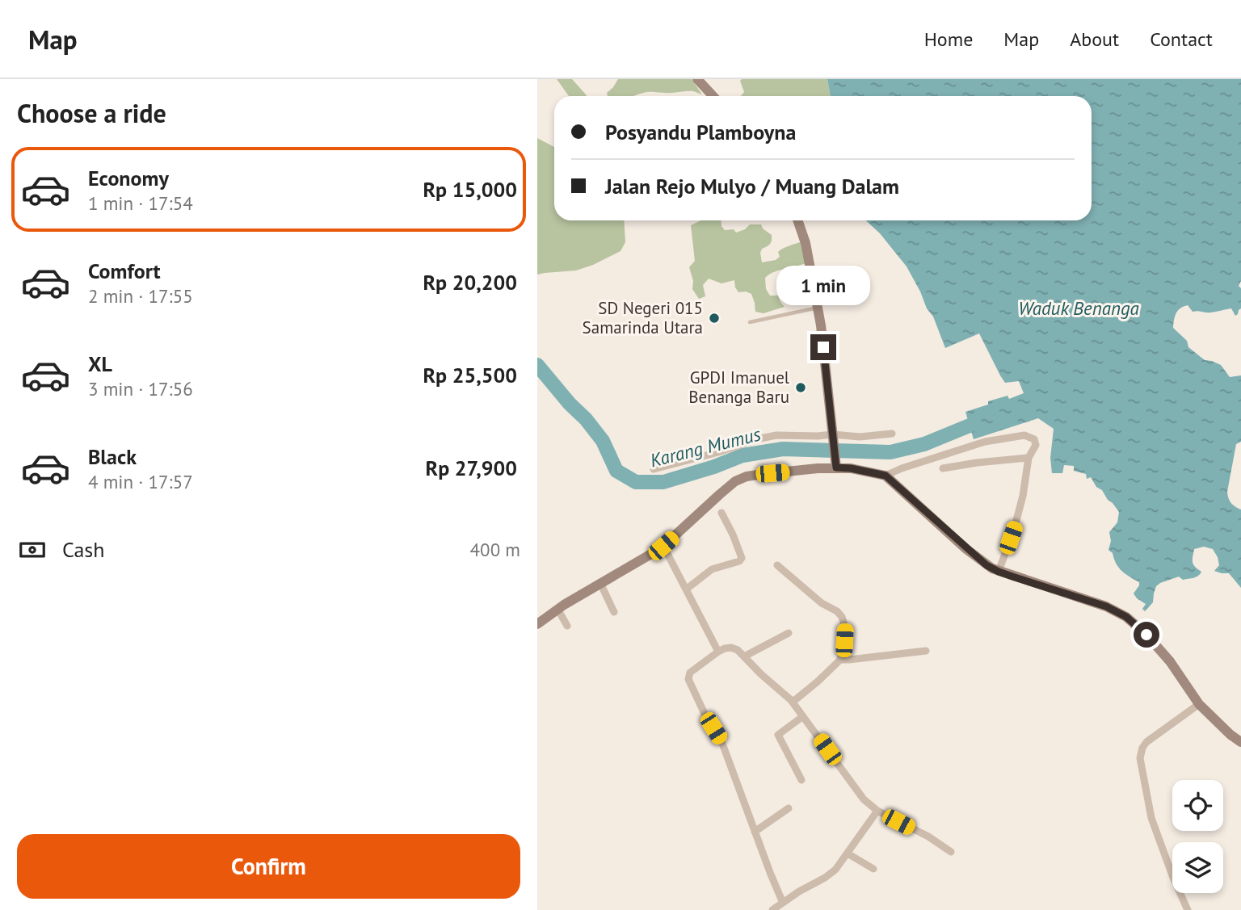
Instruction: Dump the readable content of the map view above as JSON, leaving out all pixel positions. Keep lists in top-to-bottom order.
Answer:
{
  "water": ["Waduk Benanga", "Karang Mumus"],
  "places": ["SD Negeri 015 Samarinda Utara", "GPDI Imanuel Benanga Baru"],
  "page": {
    "header": "Map",
    "nav": [
      "Home",
      "Map",
      "About",
      "Contact"
    ],
    "heading": "Choose a ride",
    "banner": ["Posyandu Plamboyna", "Jalan Rejo Mulyo / Muang Dalam"],
    "list": [
      {
        "name": "Economy",
        "note": "1 min · 17:54",
        "value": "Rp 15,000"
      },
      {
        "name": "Comfort",
        "note": "2 min · 17:55",
        "value": "Rp 20,200"
      },
      {
        "name": "XL",
        "note": "3 min · 17:56",
        "value": "Rp 25,500"
      },
      {
        "name": "Black",
        "note": "4 min · 17:57",
        "value": "Rp 27,900"
      }
    ],
    "bubble": "1 min",
    "pay": ["Cash", "400 m"],
    "buttons": "Confirm"
  }
}
